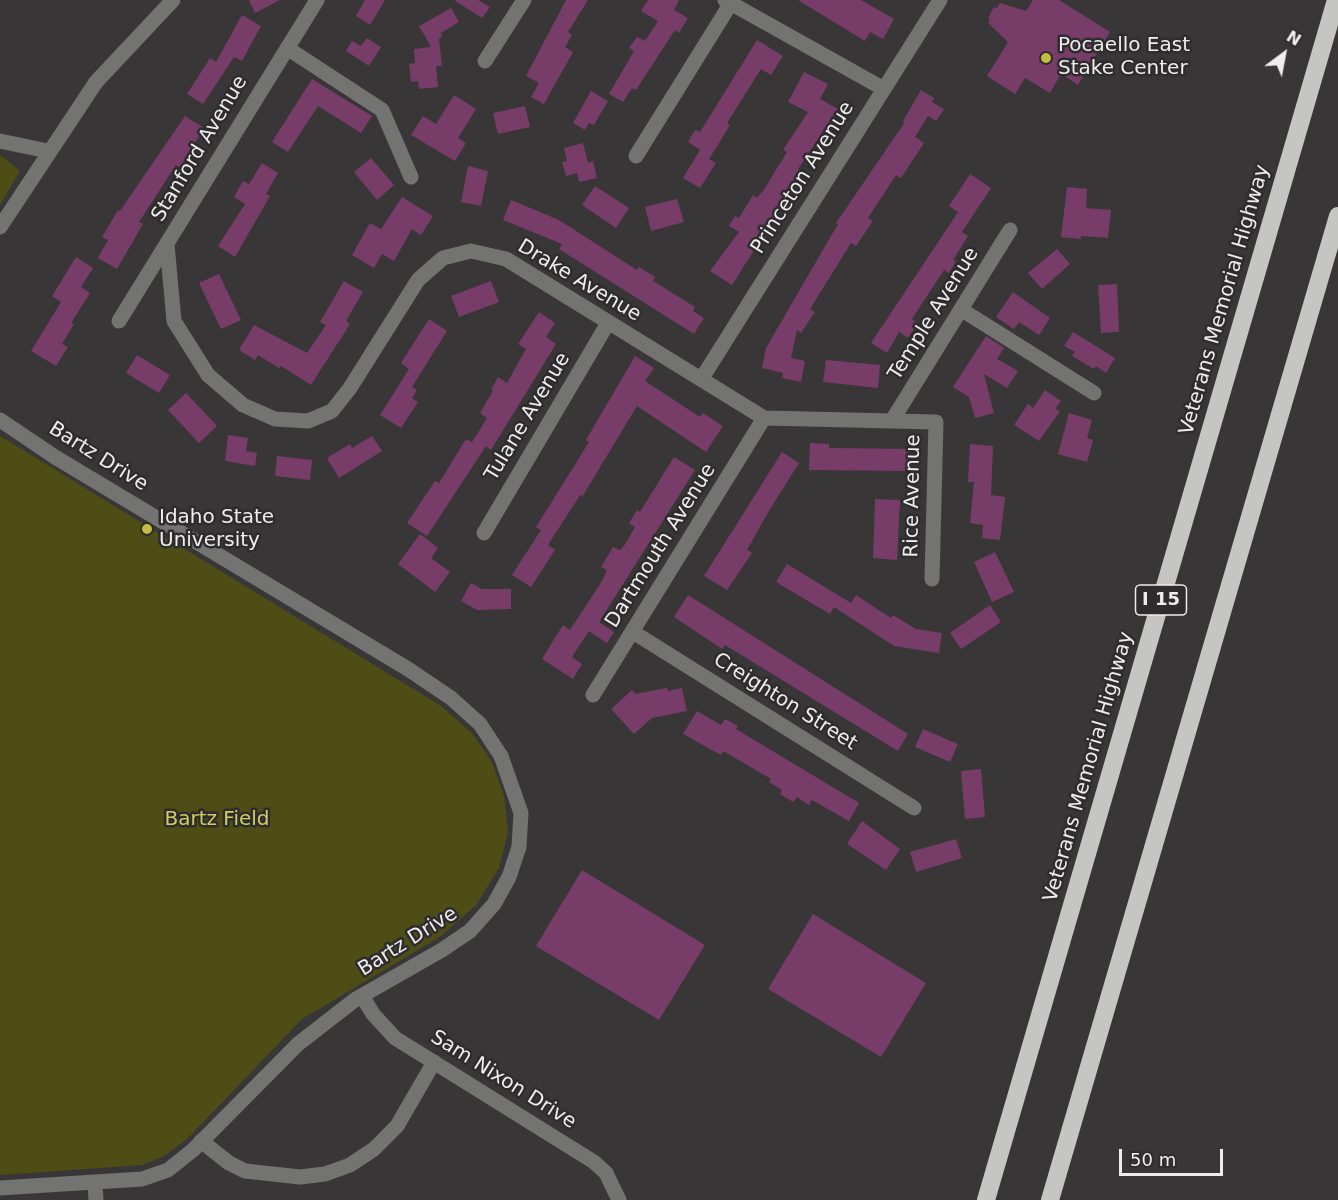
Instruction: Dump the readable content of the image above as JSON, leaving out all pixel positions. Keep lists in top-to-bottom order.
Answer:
{
  "streets": {
    "highway": ["Veterans Memorial Highway", "I 15"],
    "street": [
      "Stanford Avenue",
      "Princeton Avenue",
      "Drake Avenue",
      "Temple Avenue",
      "Tulane Avenue",
      "Bartz Drive",
      "Rice Avenue",
      "Dartmouth Avenue",
      "Creighton Street",
      "Sam Nixon Drive"
    ]
  },
  "crossings": [
    ["Stanford Avenue", "Drake Avenue"],
    ["Princeton Avenue", "Drake Avenue"],
    ["Drake Avenue", "Tulane Avenue"],
    ["Drake Avenue", "Dartmouth Avenue"],
    ["Temple Avenue", "Rice Avenue"],
    ["Bartz Drive", "Sam Nixon Drive"],
    ["Dartmouth Avenue", "Creighton Street"]
  ],
  "parks": ["Bartz Field"],
  "places": ["Pocaello East Stake Center", "Idaho State University"],
  "scale_bar": "50 m",
  "north": "top right"
}
